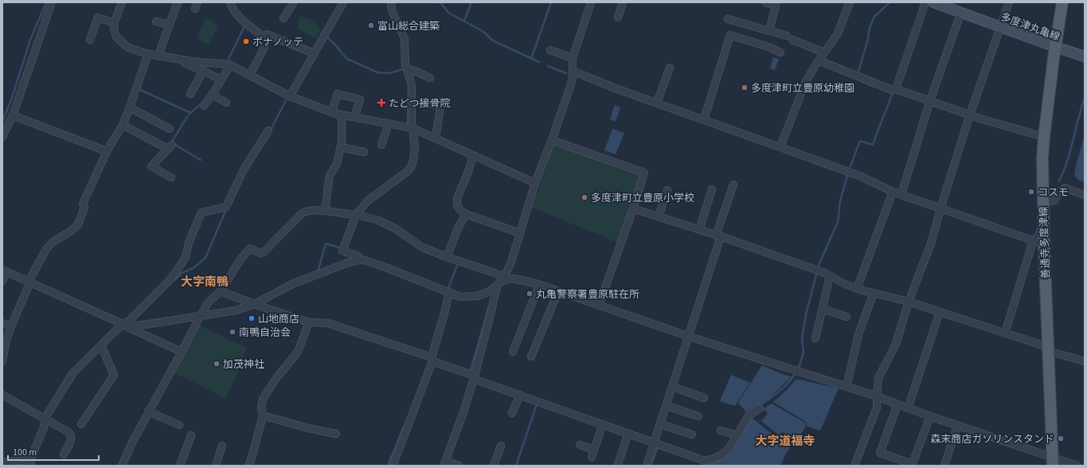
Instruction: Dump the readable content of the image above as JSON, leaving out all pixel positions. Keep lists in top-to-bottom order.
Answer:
{
  "streets": {
    "main road": ["多度津丸亀線", "善通寺多度津線"]
  },
  "crossings": [
    ["多度津丸亀線", "善通寺多度津線"]
  ],
  "districts": ["大字南鴨", "大字道福寺"],
  "places": {
    "other": [
      "富山総合建築",
      "ボナノッテ",
      "多度津町立豊原幼稚園",
      "コスモ",
      "多度津町立豊原小学校",
      "丸亀警察署豊原駐在所",
      "山地商店",
      "南鴨自治会",
      "加茂神社",
      "森末商店ガソリンスタンド"
    ],
    "health": ["たどつ接骨院"]
  },
  "scale_bar": "100 m"
}
